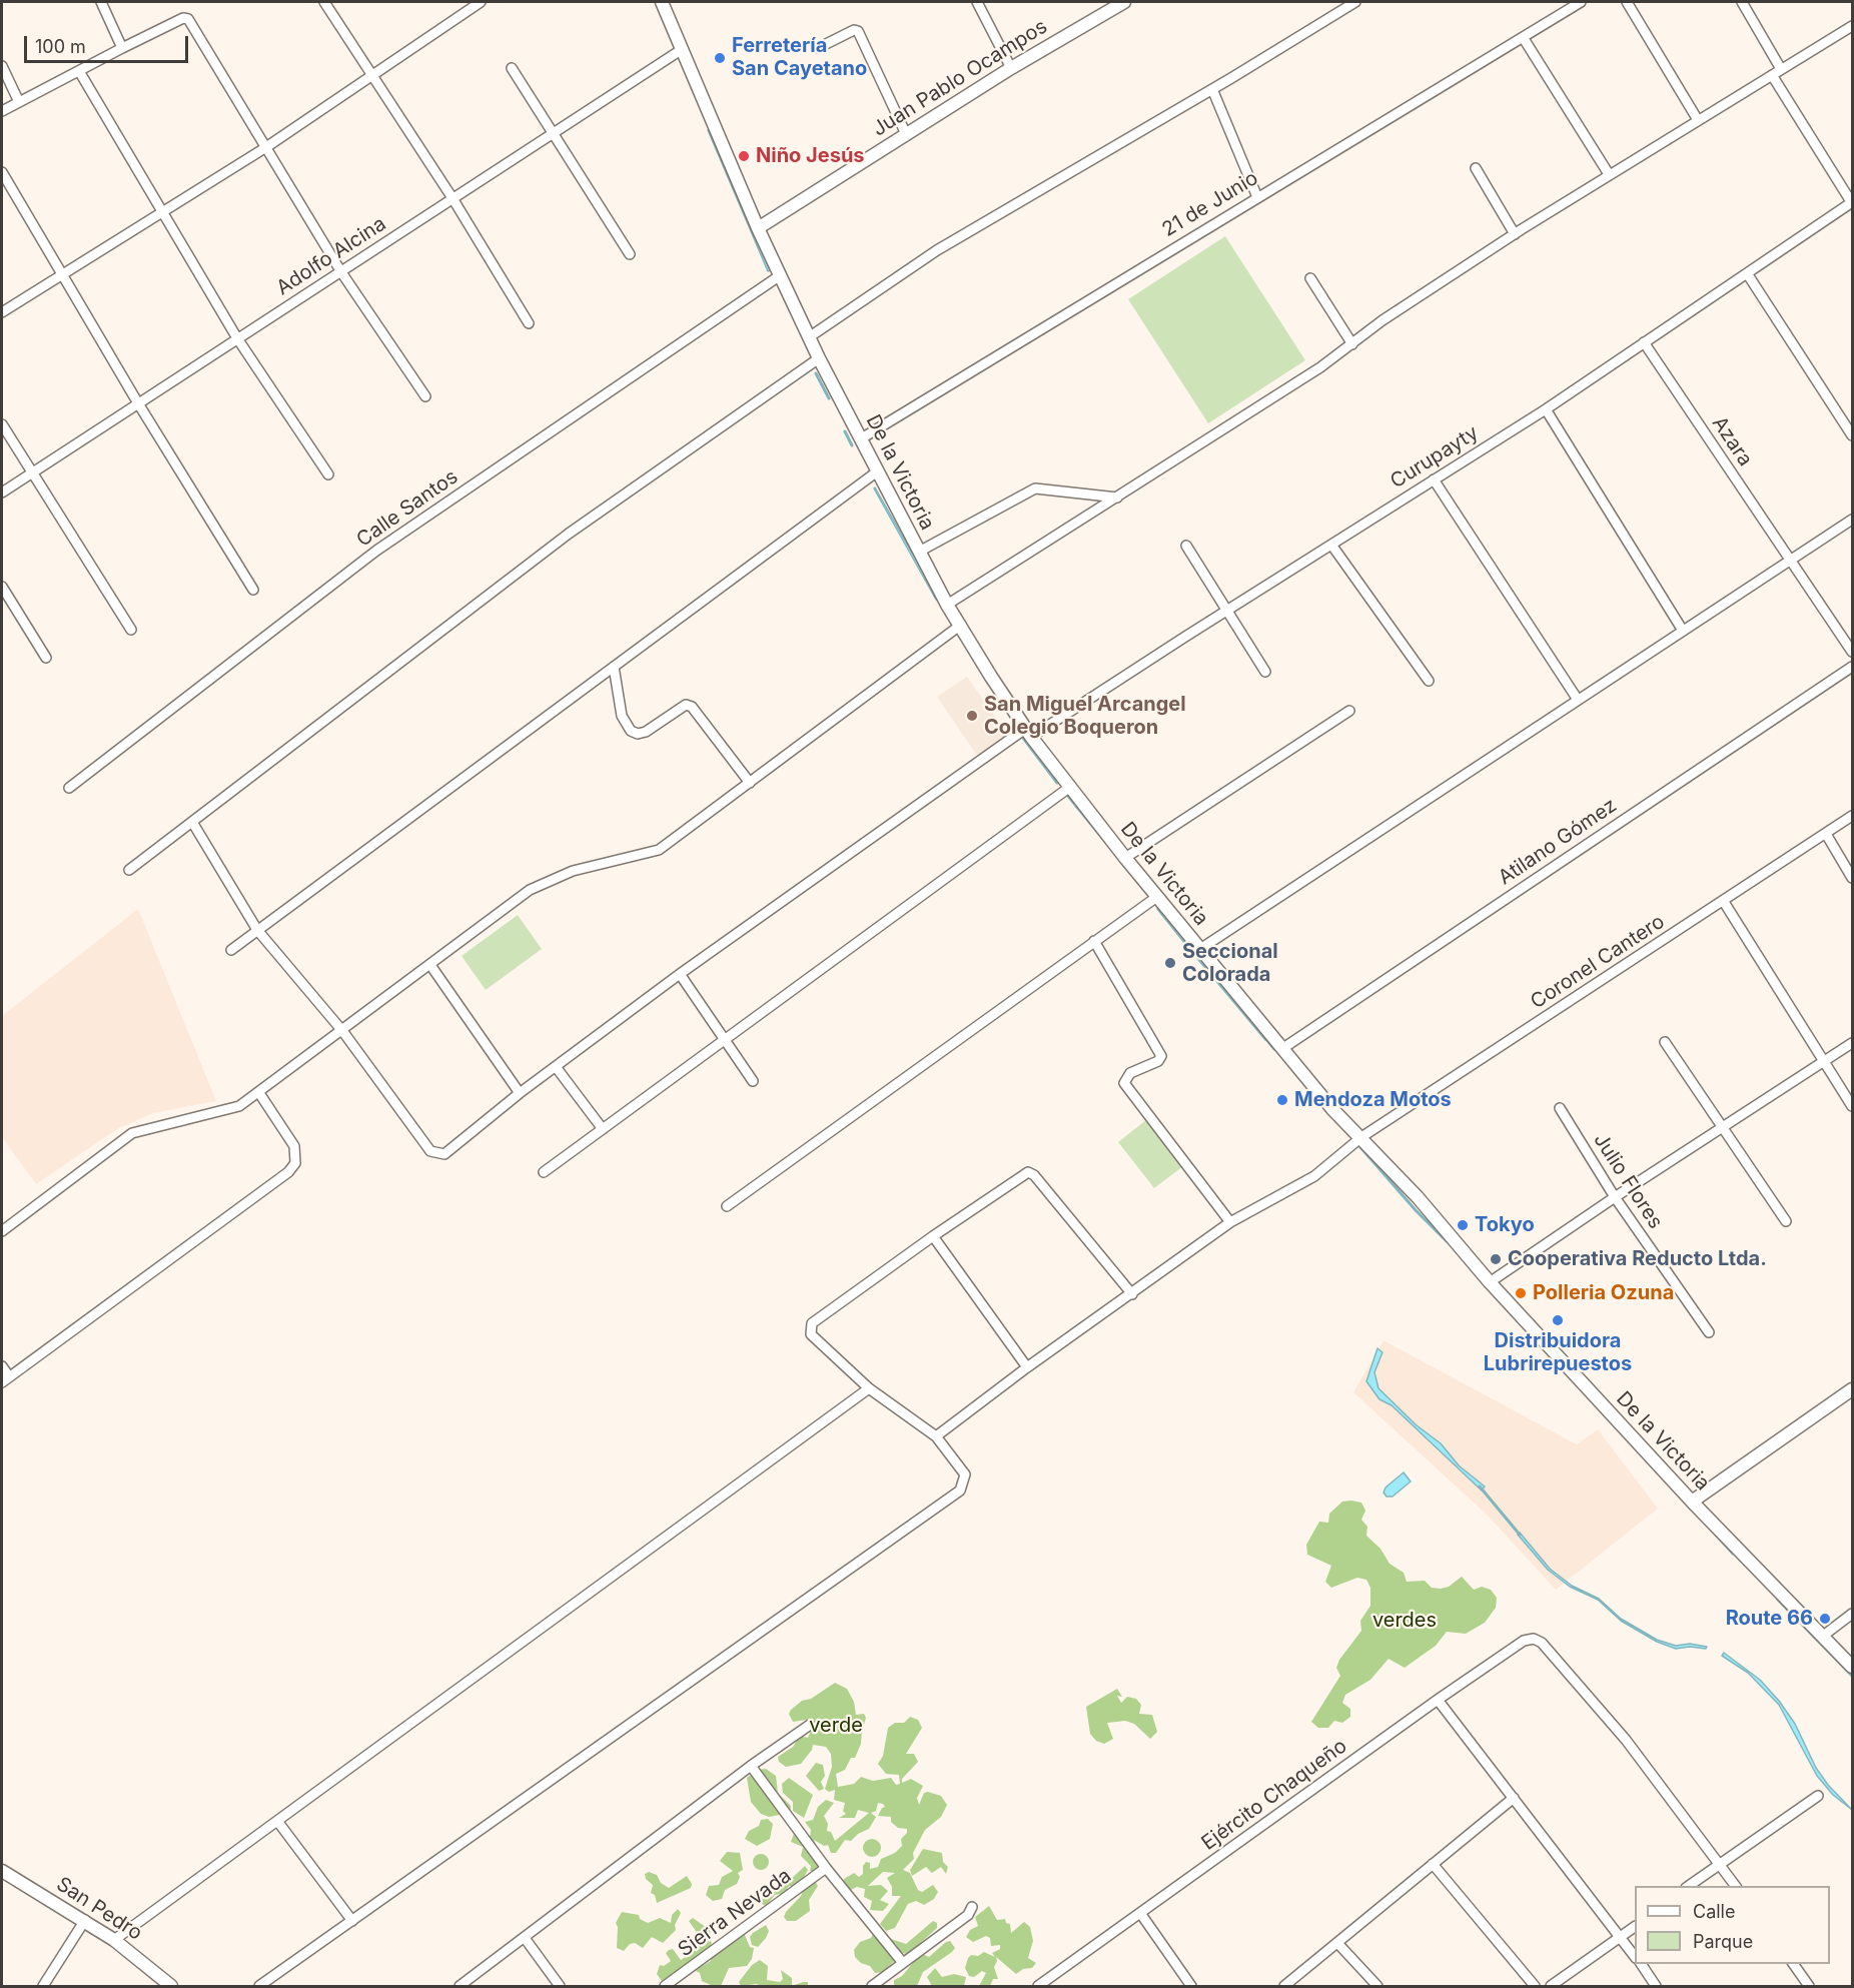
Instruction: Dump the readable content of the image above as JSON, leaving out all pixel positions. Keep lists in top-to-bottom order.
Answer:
{
  "streets": {
    "main road": ["Juan Pablo Ocampos", "De la Victoria", "San Pedro"],
    "street": [
      "21 de Junio",
      "Adolfo Alcina",
      "Azara",
      "Curupayty",
      "Calle Santos",
      "Atilano Gómez",
      "Coronel Cantero",
      "Julio Flores",
      "Ejército Chaqueño",
      "Sierra Nevada"
    ]
  },
  "crossings": [
    ["Juan Pablo Ocampos", "De la Victoria"],
    ["21 de Junio", "De la Victoria"],
    ["Adolfo Alcina", "De la Victoria"],
    ["Azara", "Curupayty"],
    ["Curupayty", "De la Victoria"],
    ["De la Victoria", "Calle Santos"],
    ["De la Victoria", "Atilano Gómez"],
    ["De la Victoria", "Coronel Cantero"]
  ],
  "parks": ["verdes", "verde"],
  "places": [
    "Ferretería San Cayetano",
    "Niño Jesús",
    "San Miguel Arcangel Colegio Boqueron",
    "Seccional Colorada",
    "Mendoza Motos",
    "Tokyo",
    "Cooperativa Reducto Ltda.",
    "Polleria Ozuna",
    "Distribuidora Lubrirepuestos",
    "Route 66"
  ],
  "legend": ["Calle", "Parque"],
  "scale_bar": "100 m"
}
